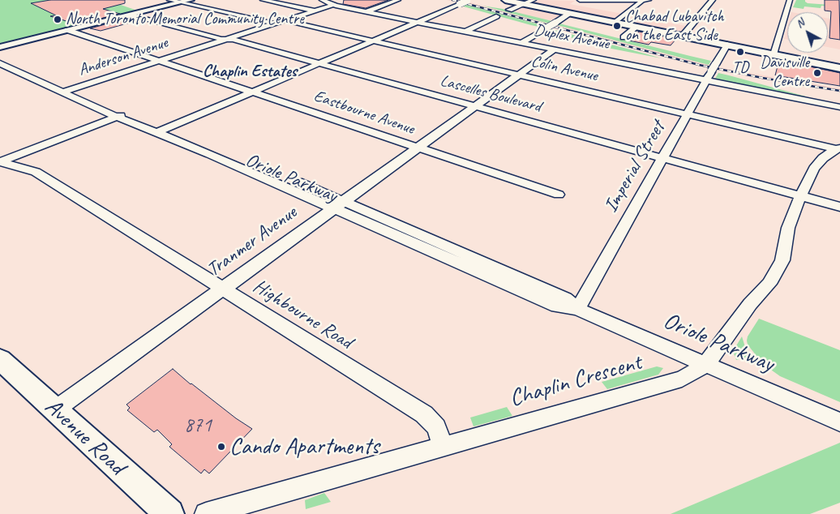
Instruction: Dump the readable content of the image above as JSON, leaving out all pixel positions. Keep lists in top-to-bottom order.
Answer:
{
  "streets": {
    "main road": ["Avenue Road"],
    "street": [
      "Duplex Avenue",
      "Anderson Avenue",
      "Colin Avenue",
      "Lascelles Boulevard",
      "Eastbourne Avenue",
      "Imperial Street",
      "Oriole Parkway",
      "Tranmer Avenue",
      "Highbourne Road",
      "Chaplin Crescent"
    ]
  },
  "crossings": [
    ["Duplex Avenue", "Anderson Avenue"],
    ["Duplex Avenue", "Imperial Street"],
    ["Duplex Avenue", "Tranmer Avenue"],
    ["Anderson Avenue", "Colin Avenue"],
    ["Anderson Avenue", "Lascelles Boulevard"],
    ["Anderson Avenue", "Eastbourne Avenue"],
    ["Anderson Avenue", "Oriole Parkway"],
    ["Colin Avenue", "Imperial Street"],
    ["Colin Avenue", "Tranmer Avenue"],
    ["Colin Avenue", "Chaplin Crescent"],
    ["Lascelles Boulevard", "Imperial Street"],
    ["Lascelles Boulevard", "Tranmer Avenue"],
    ["Lascelles Boulevard", "Chaplin Crescent"],
    ["Eastbourne Avenue", "Tranmer Avenue"],
    ["Imperial Street", "Oriole Parkway"],
    ["Oriole Parkway", "Tranmer Avenue"],
    ["Oriole Parkway", "Chaplin Crescent"],
    ["Tranmer Avenue", "Highbourne Road"],
    ["Tranmer Avenue", "Avenue Road"],
    ["Highbourne Road", "Chaplin Crescent"]
  ],
  "districts": ["Chaplin Estates"],
  "places": [
    "North Toronto Memorial Community Centre",
    "Chabad Lubavitch on the East Side",
    "TD",
    "Davisville Centre",
    "Cando Apartments"
  ],
  "house_numbers": ["871"],
  "north": "top left"
}
